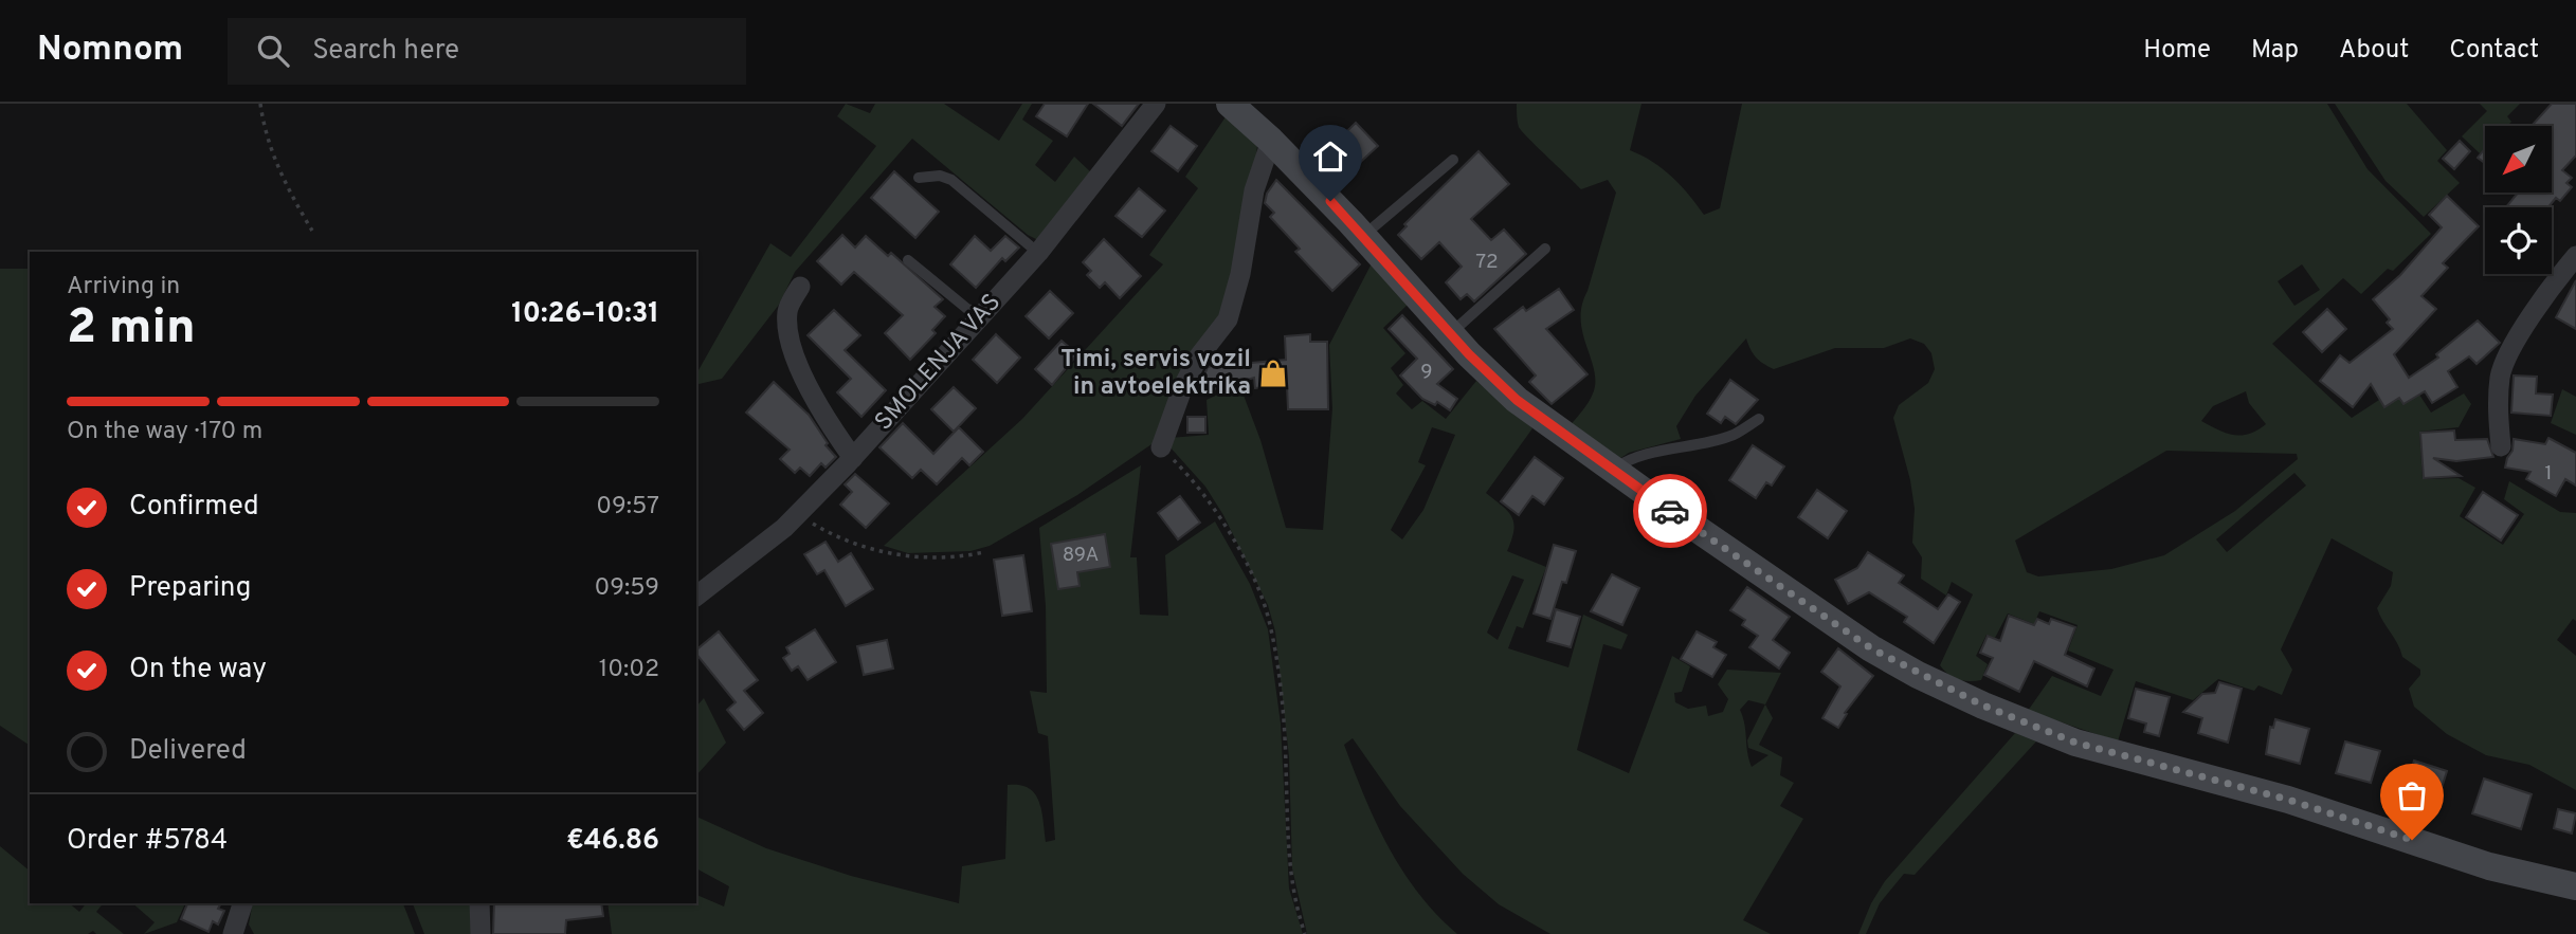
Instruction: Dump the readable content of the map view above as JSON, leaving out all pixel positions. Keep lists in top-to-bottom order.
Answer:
{
  "streets": {
    "street": ["SMOLENJA VAS"]
  },
  "places": {
    "shop": ["Timi, servis vozil in avtoelektrika"]
  },
  "house_numbers": [
    "72",
    "9",
    "1",
    "89A"
  ],
  "north": "bottom left",
  "page": {
    "header": "Nomnom",
    "search": "Search here",
    "nav": [
      "Home",
      "Map",
      "About",
      "Contact"
    ],
    "heading": ["2 min", "Arriving in", "10:26–10:31"],
    "panel": ["Order #5784", "€46.86"],
    "bar": "On the way · 170 m",
    "list": [
      ["Confirmed", "09:57"],
      ["Preparing", "09:59"],
      ["On the way", "10:02"],
      "Delivered"
    ]
  }
}
